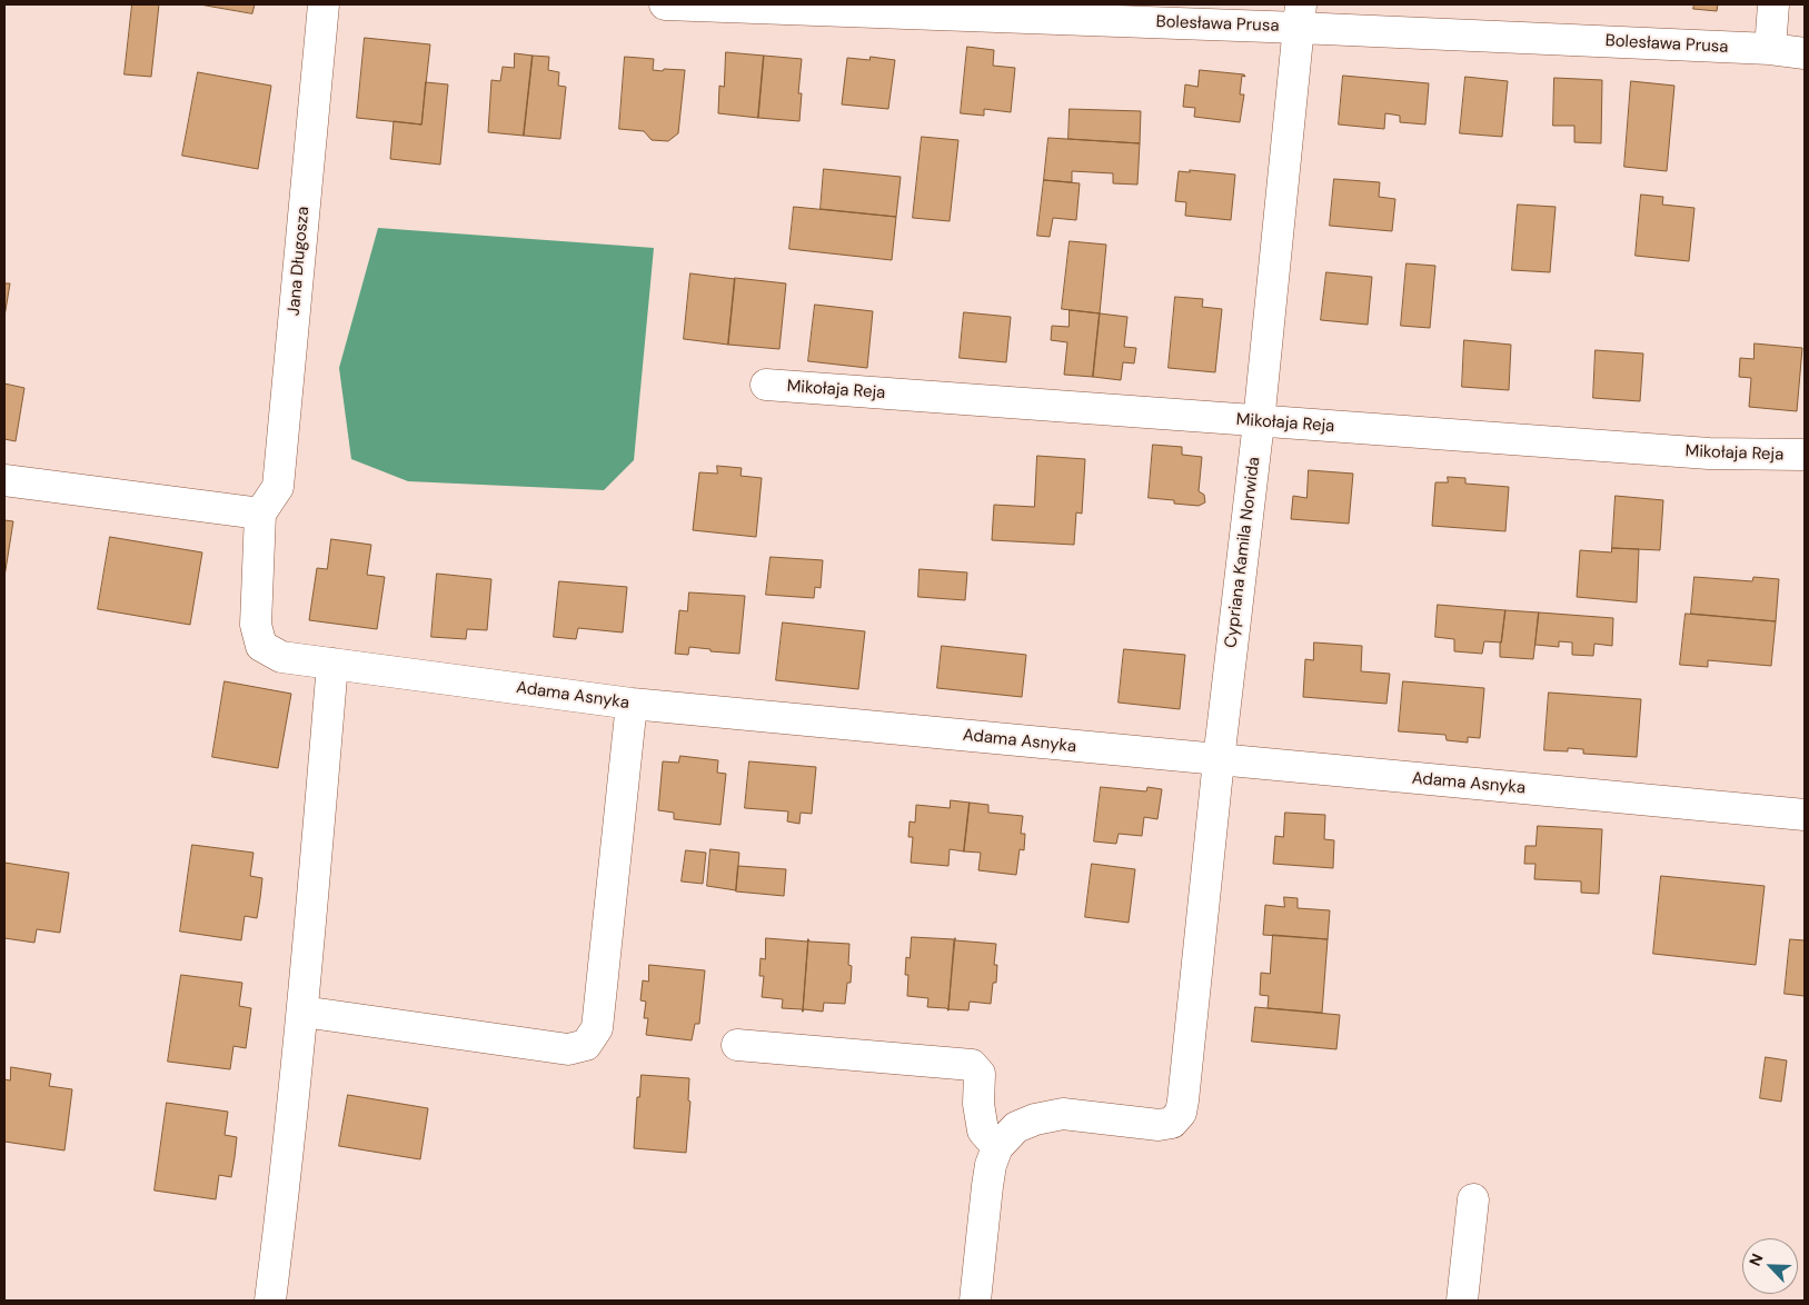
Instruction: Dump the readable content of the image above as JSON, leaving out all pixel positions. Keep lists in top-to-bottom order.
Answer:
{
  "streets": {
    "street": [
      "Bolesława Prusa",
      "Jana Długosza",
      "Mikołaja Reja",
      "Cypriana Kamila Norwida",
      "Adama Asnyka"
    ]
  },
  "crossings": [
    ["Bolesława Prusa", "Cypriana Kamila Norwida"],
    ["Jana Długosza", "Adama Asnyka"],
    ["Mikołaja Reja", "Cypriana Kamila Norwida"],
    ["Cypriana Kamila Norwida", "Adama Asnyka"]
  ],
  "north": "top left"
}
